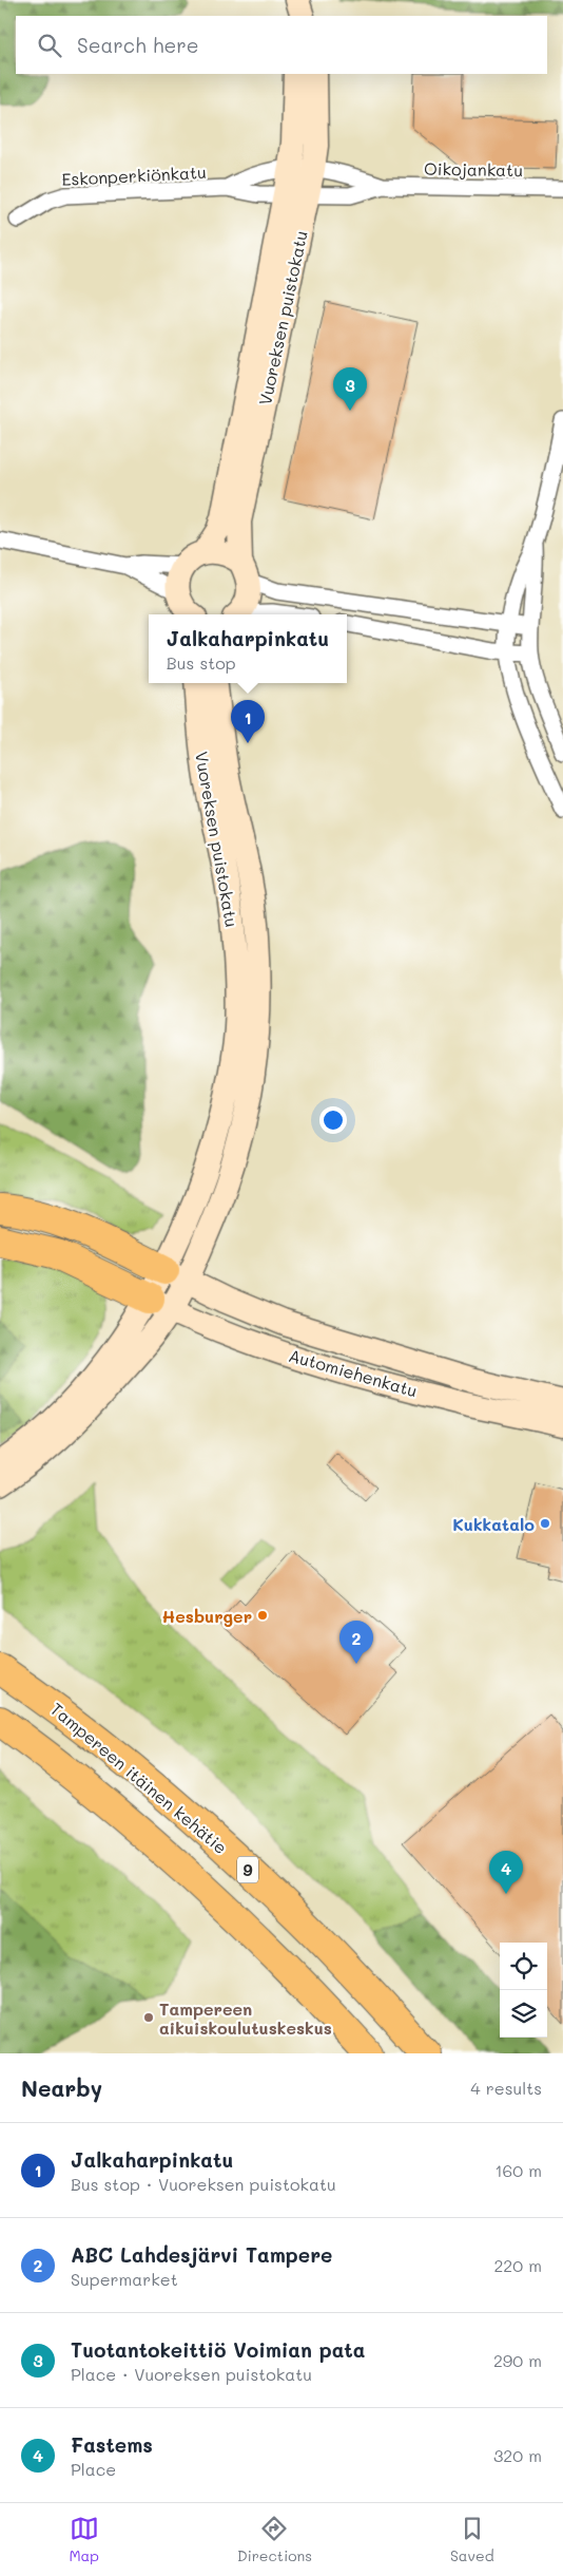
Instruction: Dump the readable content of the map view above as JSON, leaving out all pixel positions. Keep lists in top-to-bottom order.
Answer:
{
  "streets": {
    "highway": ["Tampereen itäinen kehätie", "9"],
    "main road": ["Vuoreksen puistokatu", "Automiehenkatu"],
    "street": ["Oikojankatu", "Eskonperkiönkatu"]
  },
  "crossings": [
    ["Oikojankatu", "Eskonperkiönkatu"],
    ["Oikojankatu", "Vuoreksen puistokatu"],
    ["Eskonperkiönkatu", "Vuoreksen puistokatu"],
    ["Vuoreksen puistokatu", "Automiehenkatu"]
  ],
  "places": ["Kukkatalo", "Hesburger", "Tampereen aikuiskoulutuskeskus"],
  "page": {
    "search": "Search here",
    "pins": [
      "3",
      "1",
      "2",
      "4"
    ],
    "popup": ["Jalkaharpinkatu", "Bus stop"],
    "heading": ["Nearby", "4 results"],
    "list": [
      {
        "mark": "1",
        "name": "Jalkaharpinkatu",
        "note": "Bus stop · Vuoreksen puistokatu",
        "value": "160 m"
      },
      {
        "mark": "2",
        "name": "ABC Lahdesjärvi Tampere",
        "note": "Supermarket",
        "value": "220 m"
      },
      {
        "mark": "3",
        "name": "Tuotantokeittiö Voimian pata",
        "note": "Place · Vuoreksen puistokatu",
        "value": "290 m"
      },
      {
        "mark": "4",
        "name": "Fastems",
        "note": "Place",
        "value": "320 m"
      }
    ],
    "nav": ["Map", "Directions", "Saved"]
  }
}
